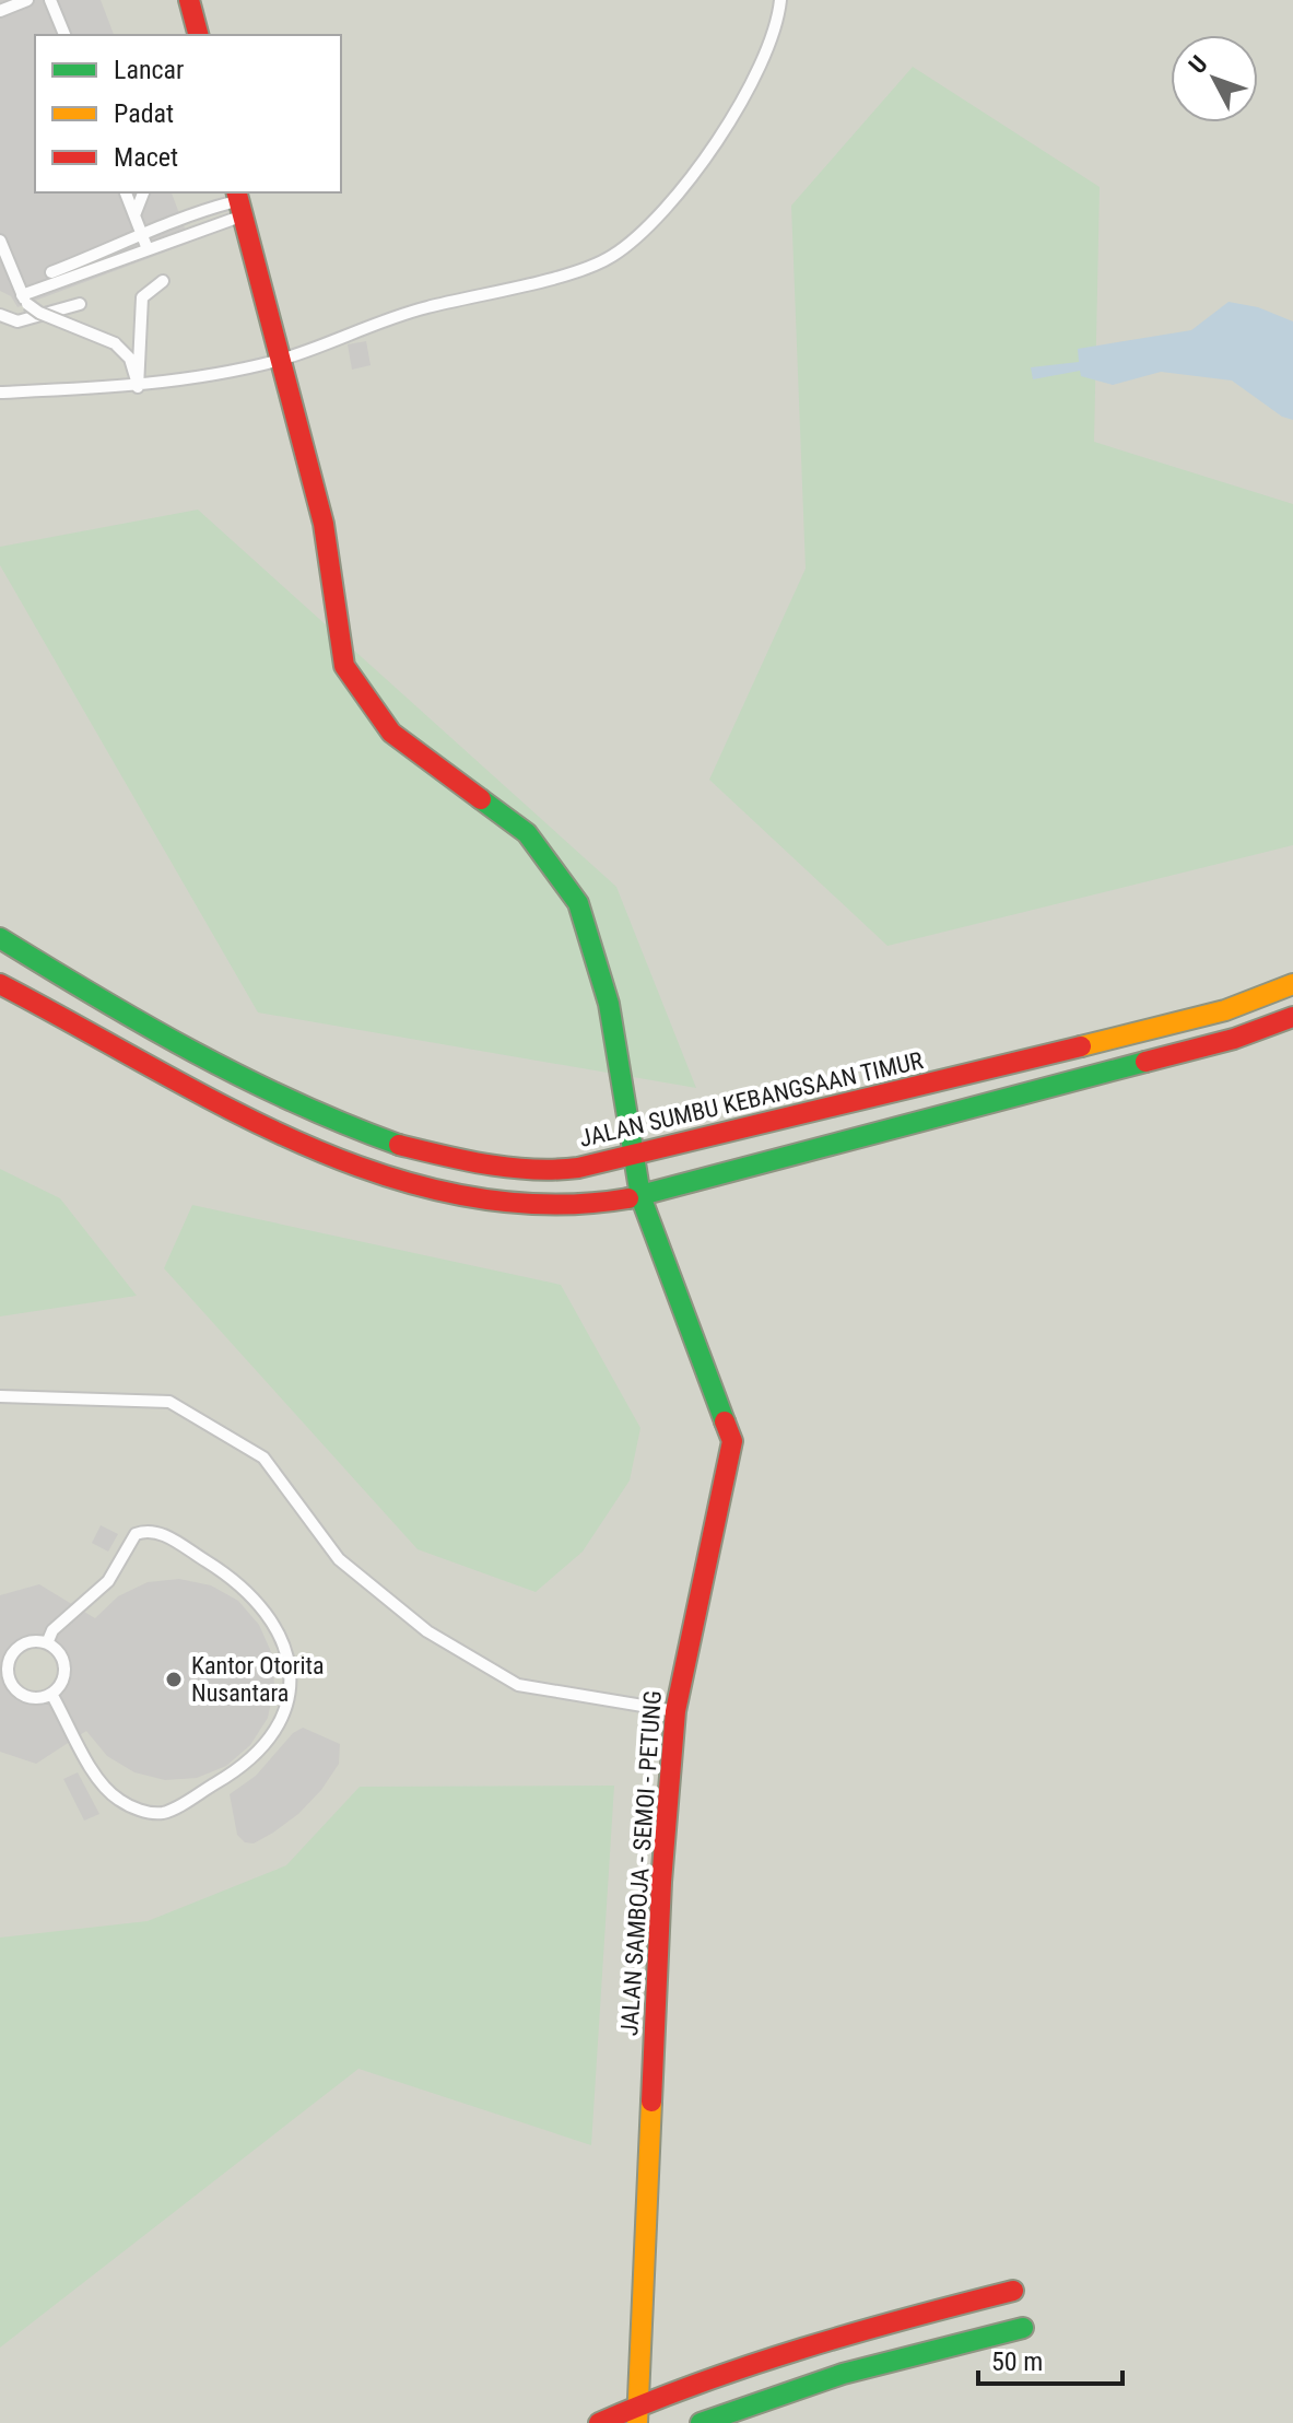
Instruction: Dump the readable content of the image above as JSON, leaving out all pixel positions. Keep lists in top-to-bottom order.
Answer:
{
  "streets": {
    "main road": ["JALAN SUMBU KEBANGSAAN TIMUR", "JALAN SAMBOJA - SEMOI - PETUNG"]
  },
  "crossings": [
    ["JALAN SUMBU KEBANGSAAN TIMUR", "JALAN SAMBOJA - SEMOI - PETUNG"]
  ],
  "places": ["Kantor Otorita Nusantara"],
  "legend": ["Lancar", "Padat", "Macet"],
  "scale_bar": "50 m",
  "north": "top left"
}
